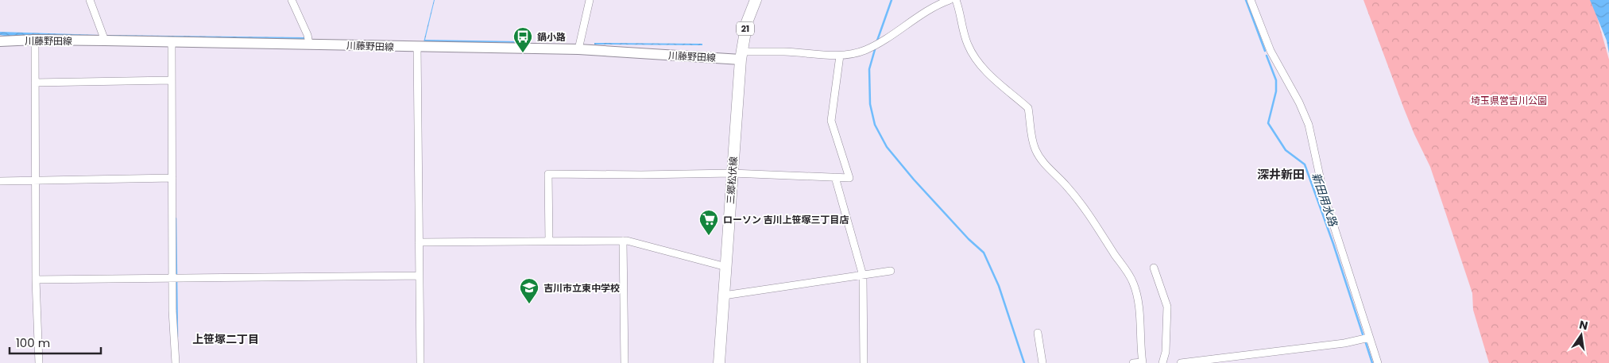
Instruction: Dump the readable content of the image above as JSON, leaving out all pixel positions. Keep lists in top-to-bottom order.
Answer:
{
  "streets": {
    "main road": ["21", "川藤野田線", "三郷松伏線"]
  },
  "crossings": [
    ["川藤野田線", "三郷松伏線"]
  ],
  "districts": ["深井新田", "上笹塚二丁目"],
  "water": ["新田用水路"],
  "parks": ["埼玉県営吉川公園"],
  "places": {
    "bus stop": ["鍋小路"],
    "supermarket": ["ローソン 吉川上笹塚三丁目店"],
    "school or university": ["吉川市立東中学校"]
  },
  "scale_bar": "100 m",
  "north": "top"
}
